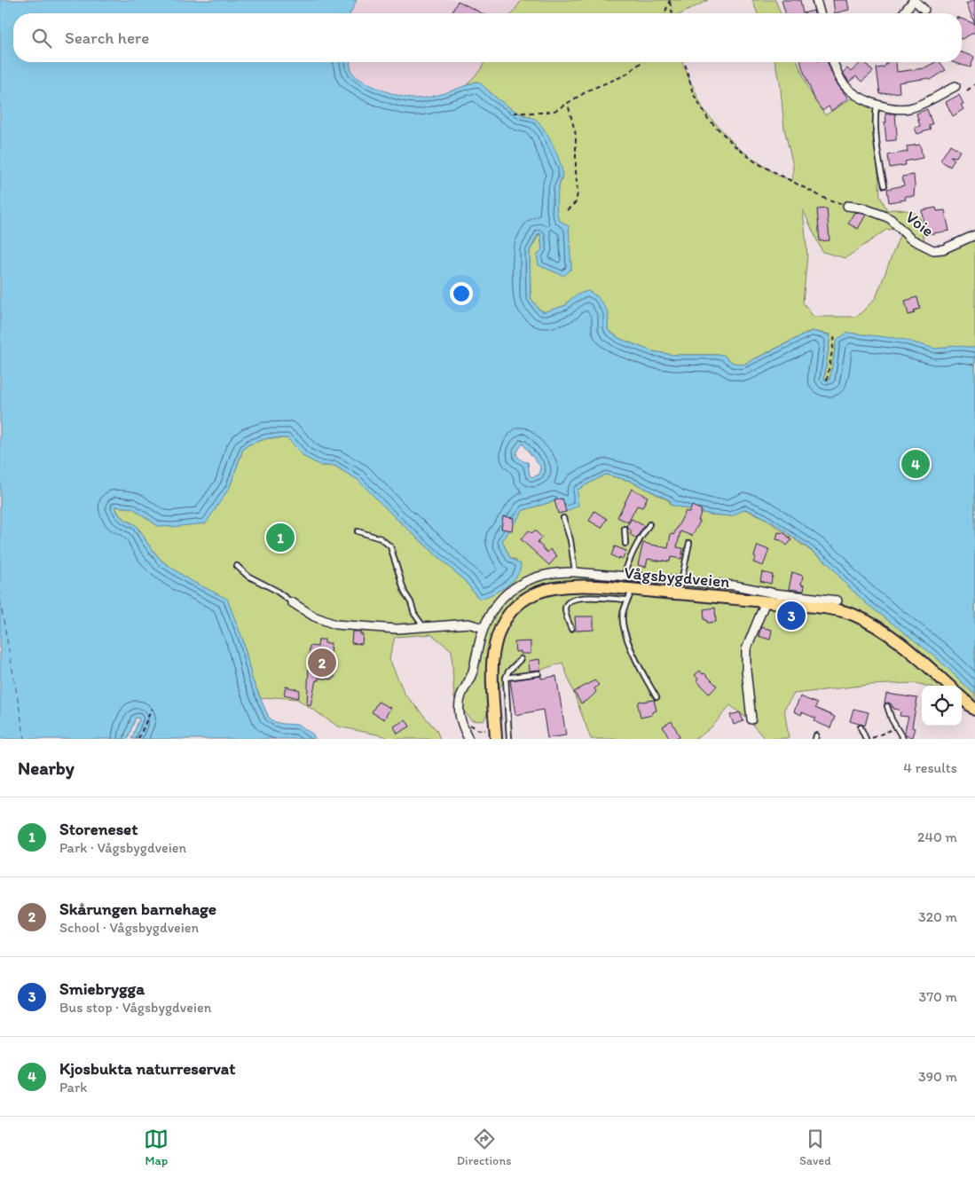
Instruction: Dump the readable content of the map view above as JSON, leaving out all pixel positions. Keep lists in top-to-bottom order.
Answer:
{
  "streets": {
    "main road": ["Vågsbygdveien"],
    "street": ["Voie"]
  },
  "page": {
    "search": "Search here",
    "pins": [
      "4",
      "1",
      "3",
      "2"
    ],
    "heading": ["Nearby", "4 results"],
    "list": [
      {
        "mark": "1",
        "name": "Storeneset",
        "note": "Park · Vågsbygdveien",
        "value": "240 m"
      },
      {
        "mark": "2",
        "name": "Skårungen barnehage",
        "note": "School · Vågsbygdveien",
        "value": "320 m"
      },
      {
        "mark": "3",
        "name": "Smiebrygga",
        "note": "Bus stop · Vågsbygdveien",
        "value": "370 m"
      },
      {
        "mark": "4",
        "name": "Kjosbukta naturreservat",
        "note": "Park",
        "value": "390 m"
      }
    ],
    "nav": ["Map", "Directions", "Saved"]
  }
}
